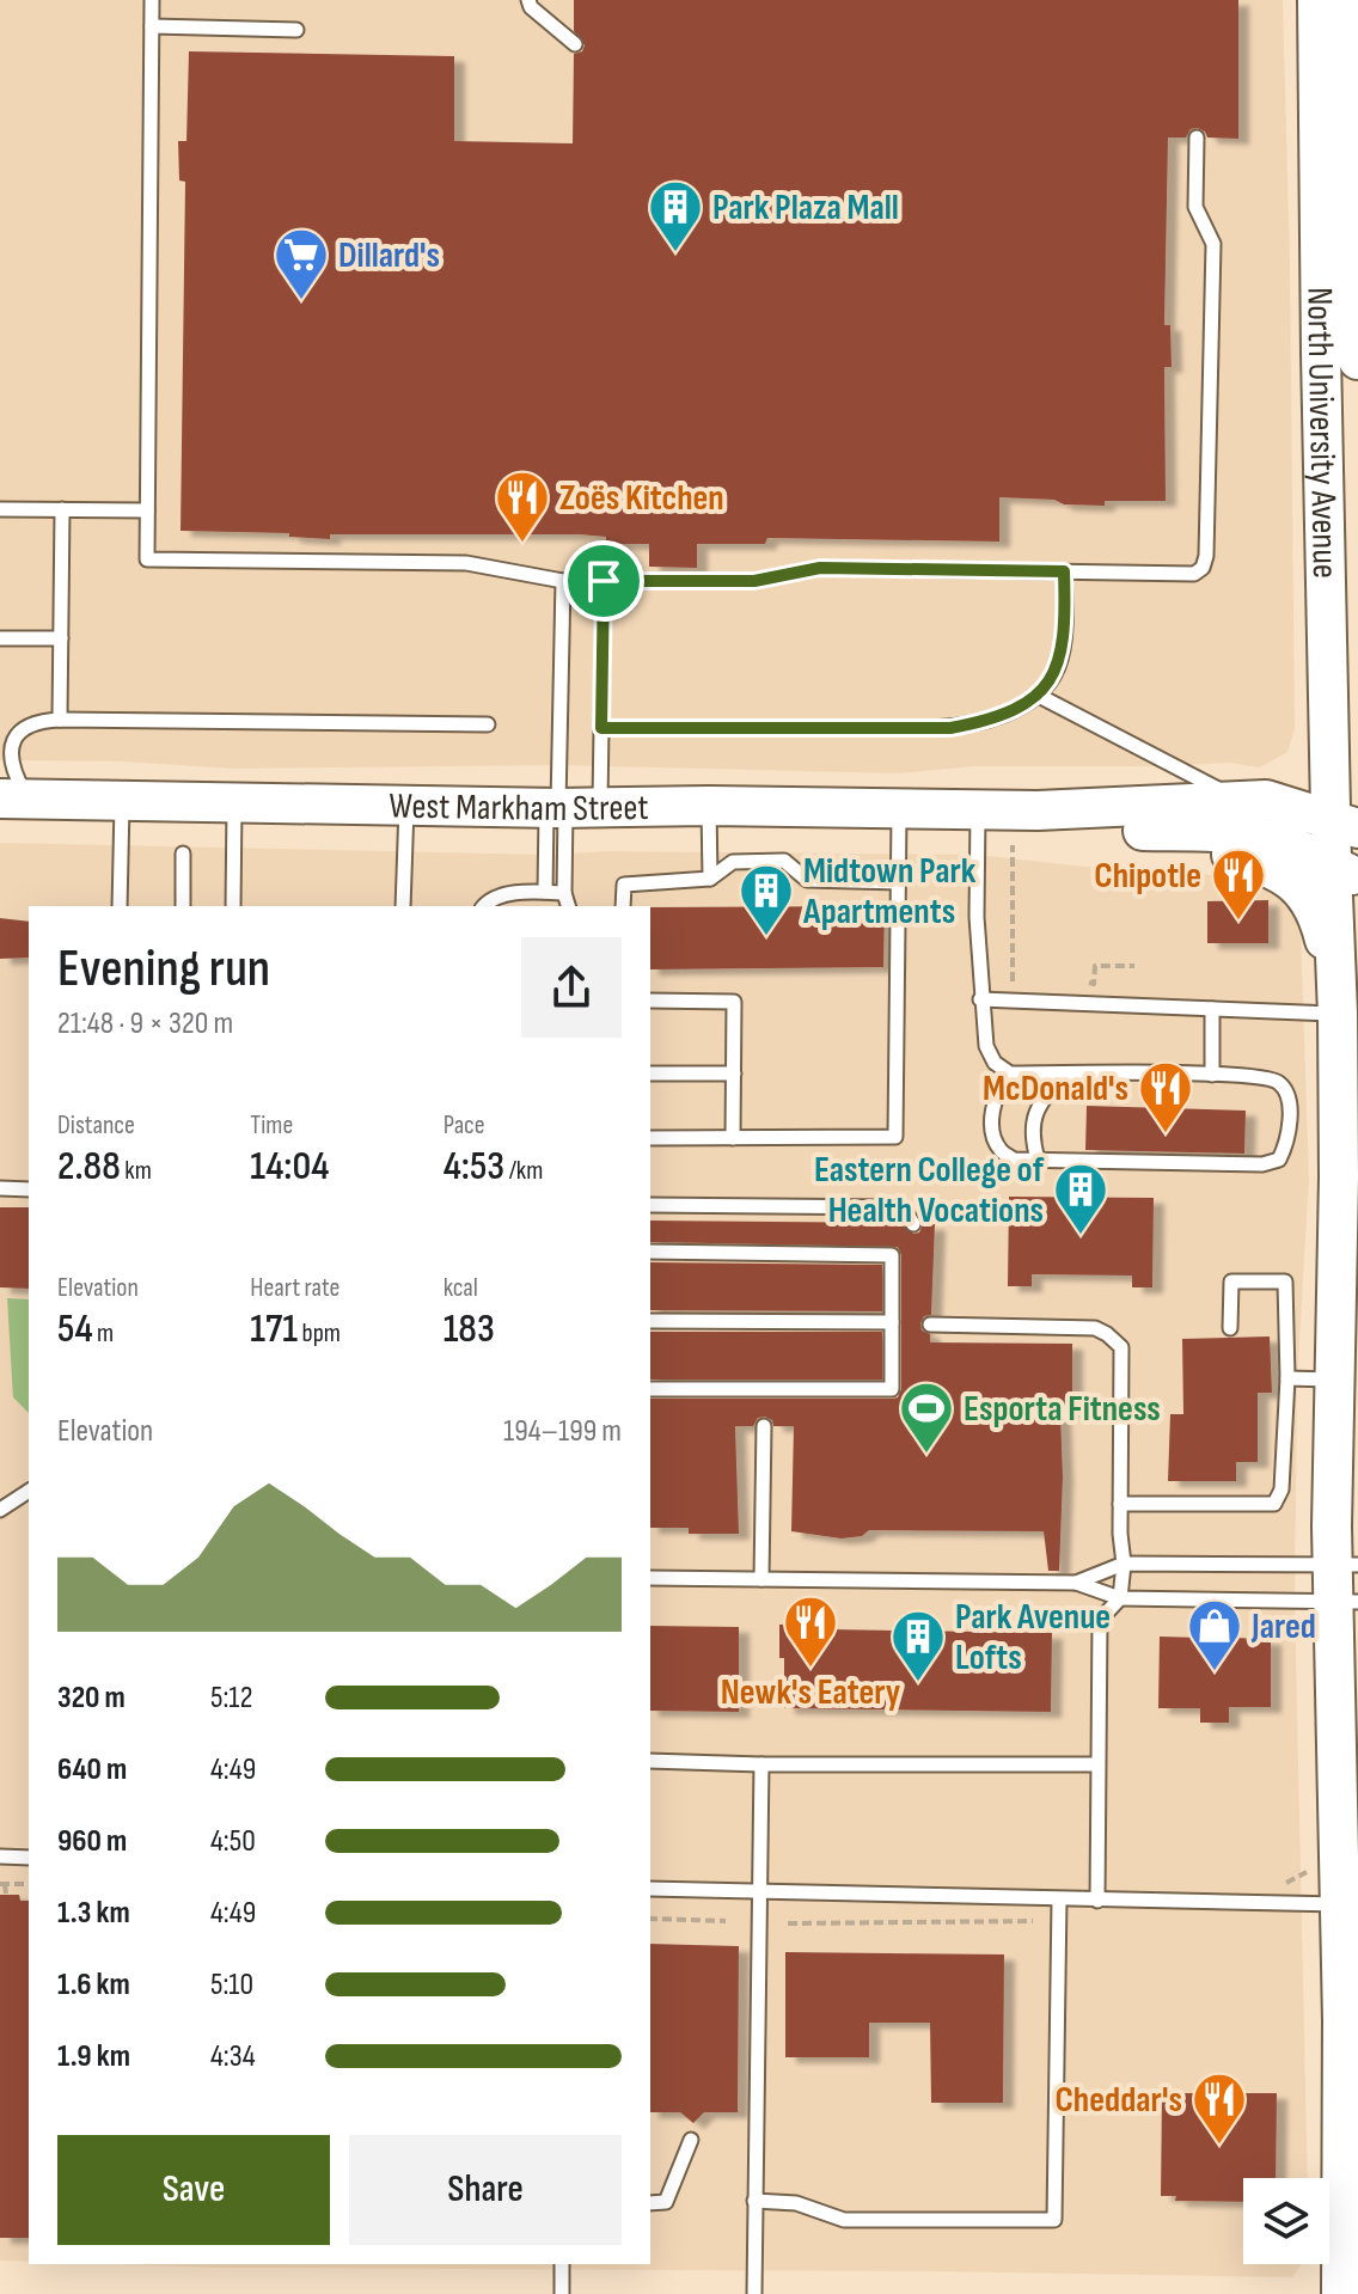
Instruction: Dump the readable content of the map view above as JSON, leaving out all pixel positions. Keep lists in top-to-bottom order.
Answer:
{
  "streets": {
    "main road": ["North University Avenue", "West Markham Street"]
  },
  "crossings": [
    ["North University Avenue", "West Markham Street"]
  ],
  "places": {
    "building": [
      "Park Plaza Mall",
      "Midtown Park Apartments",
      "Eastern College of Health Vocations",
      "Park Avenue Lofts"
    ],
    "supermarket": ["Dillard's"],
    "restaurant": [
      "Zoës Kitchen",
      "Chipotle",
      "McDonald's",
      "Newk's Eatery",
      "Cheddar's"
    ],
    "sports": ["Esporta Fitness"],
    "shop": ["Jared"]
  },
  "page": {
    "heading": ["Evening run", "21:48 · 9 × 320 m"],
    "stats": [
      ["Distance", "2.88 km"],
      ["Time", "14:04"],
      ["Pace", "4:53 /km"],
      ["Elevation", "54 m"],
      ["Heart rate", "171 bpm"],
      ["kcal", "183"]
    ],
    "chart": ["Elevation", "194–199 m"],
    "list": [
      {
        "name": "320 m",
        "note": "5:12"
      },
      {
        "name": "640 m",
        "note": "4:49"
      },
      {
        "name": "960 m",
        "note": "4:50"
      },
      {
        "name": "1.3 km",
        "note": "4:49"
      },
      {
        "name": "1.6 km",
        "note": "5:10"
      },
      {
        "name": "1.9 km",
        "note": "4:34"
      }
    ],
    "buttons": ["Save", "Share"]
  }
}
